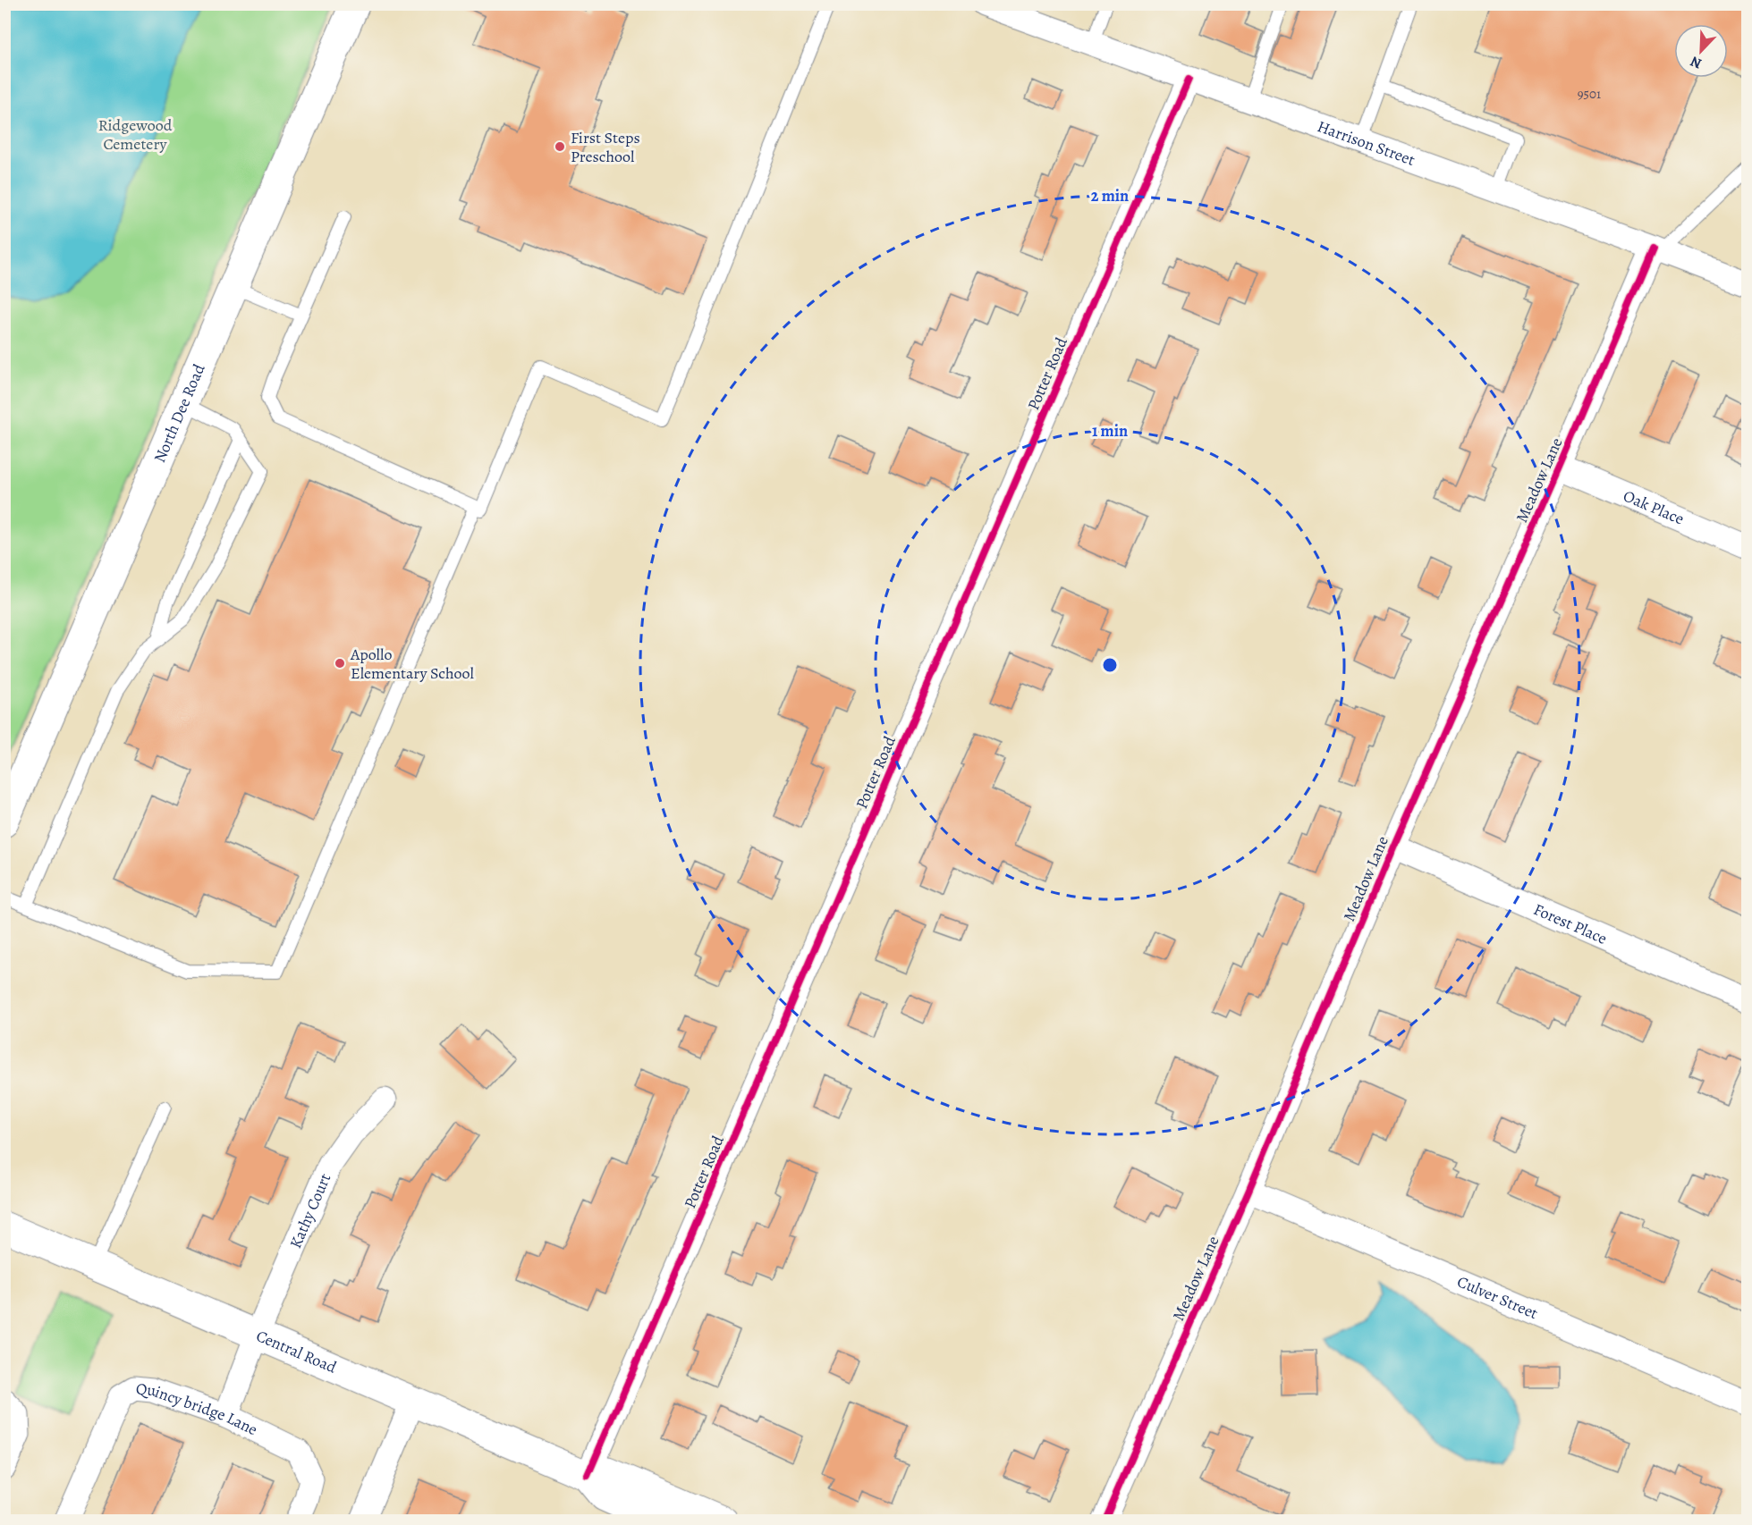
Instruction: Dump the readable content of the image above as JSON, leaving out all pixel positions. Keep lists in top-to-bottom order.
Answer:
{
  "streets": {
    "street": [
      "Harrison Street",
      "Potter Road",
      "North Dee Road",
      "Meadow Lane",
      "Oak Place",
      "Forest Place",
      "Kathy Court",
      "Culver Street",
      "Central Road",
      "Quincy bridge Lane"
    ]
  },
  "crossings": [
    ["Harrison Street", "Potter Road"],
    ["Harrison Street", "Meadow Lane"],
    ["Potter Road", "Central Road"],
    ["Meadow Lane", "Oak Place"],
    ["Meadow Lane", "Forest Place"],
    ["Meadow Lane", "Culver Street"],
    ["Kathy Court", "Central Road"],
    ["Kathy Court", "Quincy bridge Lane"],
    ["Central Road", "Quincy bridge Lane"]
  ],
  "parks": ["Ridgewood Cemetery"],
  "places": ["First Steps Preschool", "Apollo Elementary School"],
  "house_numbers": ["9501"],
  "north": "bottom left",
  "rings": ["2 min", "1 min"]
}
